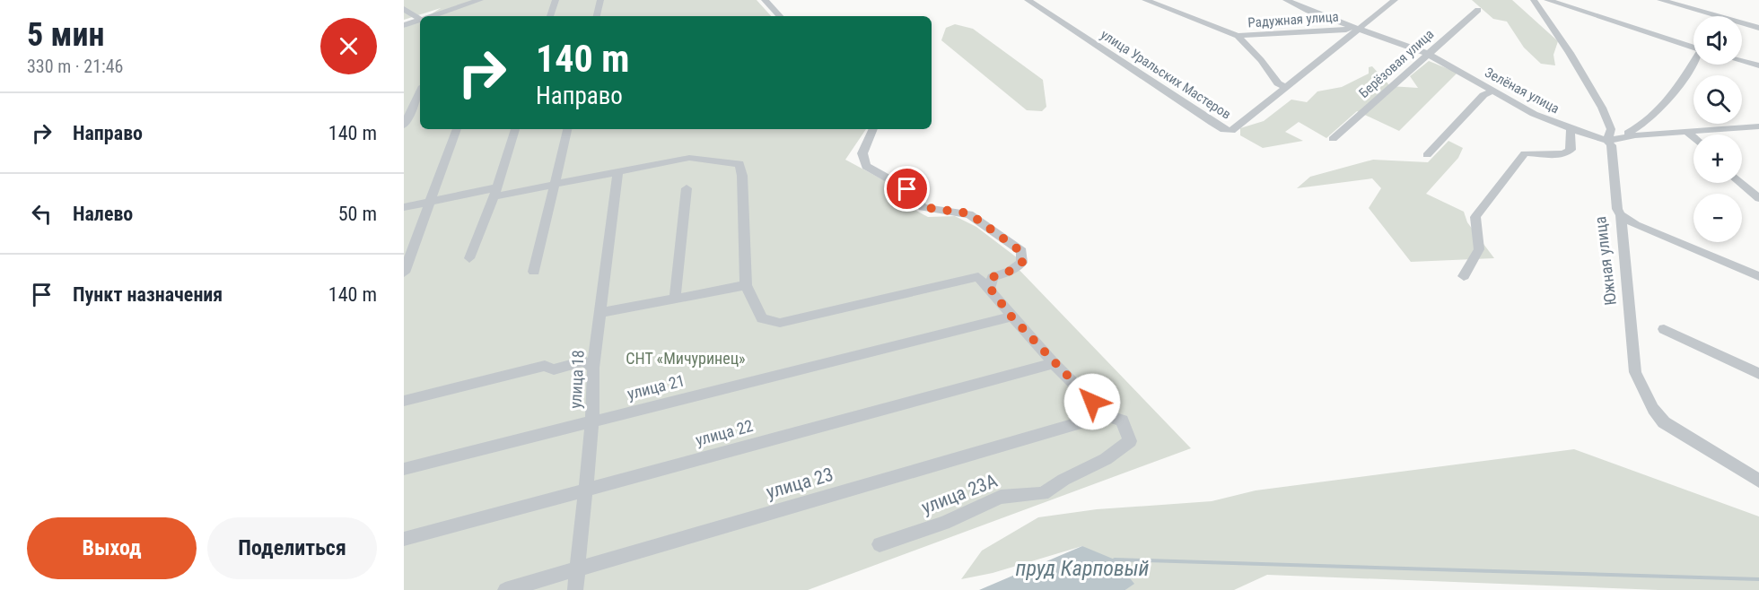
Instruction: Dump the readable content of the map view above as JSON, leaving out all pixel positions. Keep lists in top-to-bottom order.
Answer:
{
  "streets": {
    "street": [
      "Радужная улица",
      "Берёзовая улица",
      "улица Уральских Мастеров",
      "Зелёная улица",
      "Южная улица",
      "улица 18",
      "улица 21",
      "улица 22",
      "улица 23",
      "улица 23А"
    ]
  },
  "crossings": [
    ["Радужная улица", "улица Уральских Мастеров"],
    ["Радужная улица", "Зелёная улица"],
    ["Берёзовая улица", "Зелёная улица"],
    ["улица Уральских Мастеров", "Зелёная улица"],
    ["Зелёная улица", "Южная улица"],
    ["улица 18", "улица 21"],
    ["улица 18", "улица 22"],
    ["улица 18", "улица 23"],
    ["улица 23", "улица 23А"]
  ],
  "water": ["пруд Карповый"],
  "parks": ["СНТ «Мичуринец»"],
  "page": {
    "heading": ["5 мин", "330 m · 21:46"],
    "map_buttons": ["+", "−"],
    "turn": ["140 m", "Направо"],
    "list": [
      {
        "name": "Направо",
        "value": "140 m"
      },
      {
        "name": "Налево",
        "value": "50 m"
      },
      {
        "name": "Пункт назначения",
        "value": "140 m"
      }
    ],
    "buttons": ["Выход", "Поделиться"]
  }
}
